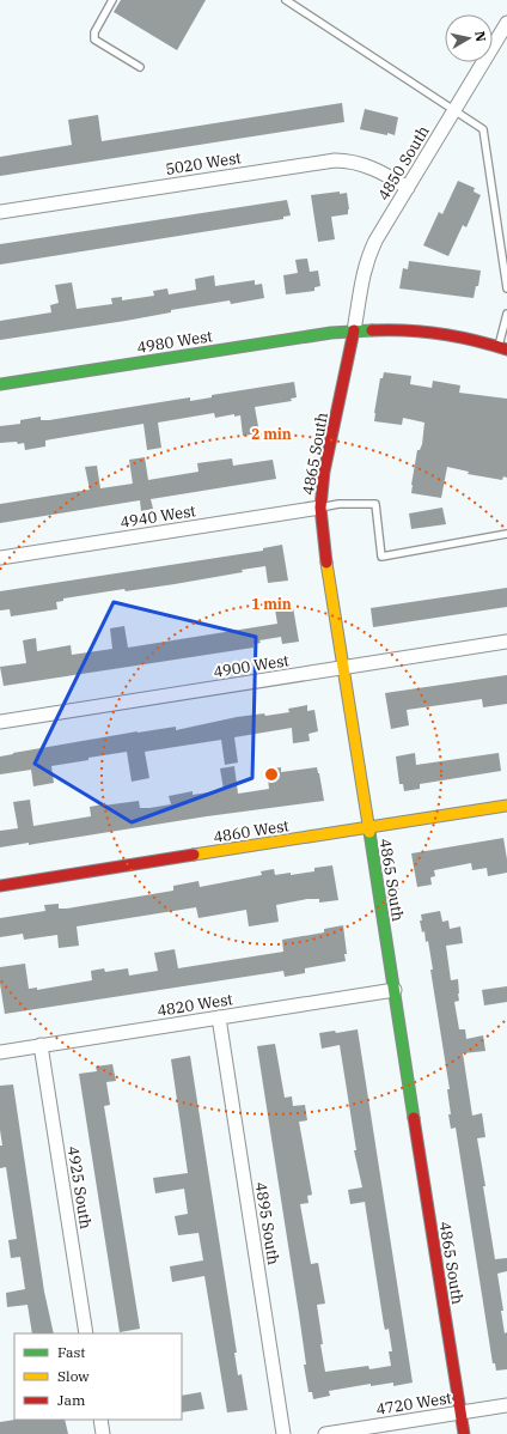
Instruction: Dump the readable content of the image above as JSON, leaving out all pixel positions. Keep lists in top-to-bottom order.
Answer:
{
  "streets": {
    "street": [
      "5020 West",
      "4850 South",
      "4980 West",
      "4865 South",
      "4940 West",
      "4900 West",
      "4860 West",
      "4820 West",
      "4925 South",
      "4895 South",
      "4720 West"
    ]
  },
  "crossings": [
    ["5020 West", "4850 South"],
    ["4850 South", "4980 West"],
    ["4850 South", "4865 South"],
    ["4980 West", "4865 South"],
    ["4865 South", "4940 West"],
    ["4865 South", "4900 West"],
    ["4865 South", "4860 West"],
    ["4865 South", "4820 West"],
    ["4865 South", "4720 West"],
    ["4820 West", "4925 South"],
    ["4820 West", "4895 South"]
  ],
  "legend": ["Fast", "Slow", "Jam"],
  "north": "right",
  "rings": ["2 min", "1 min"]
}
